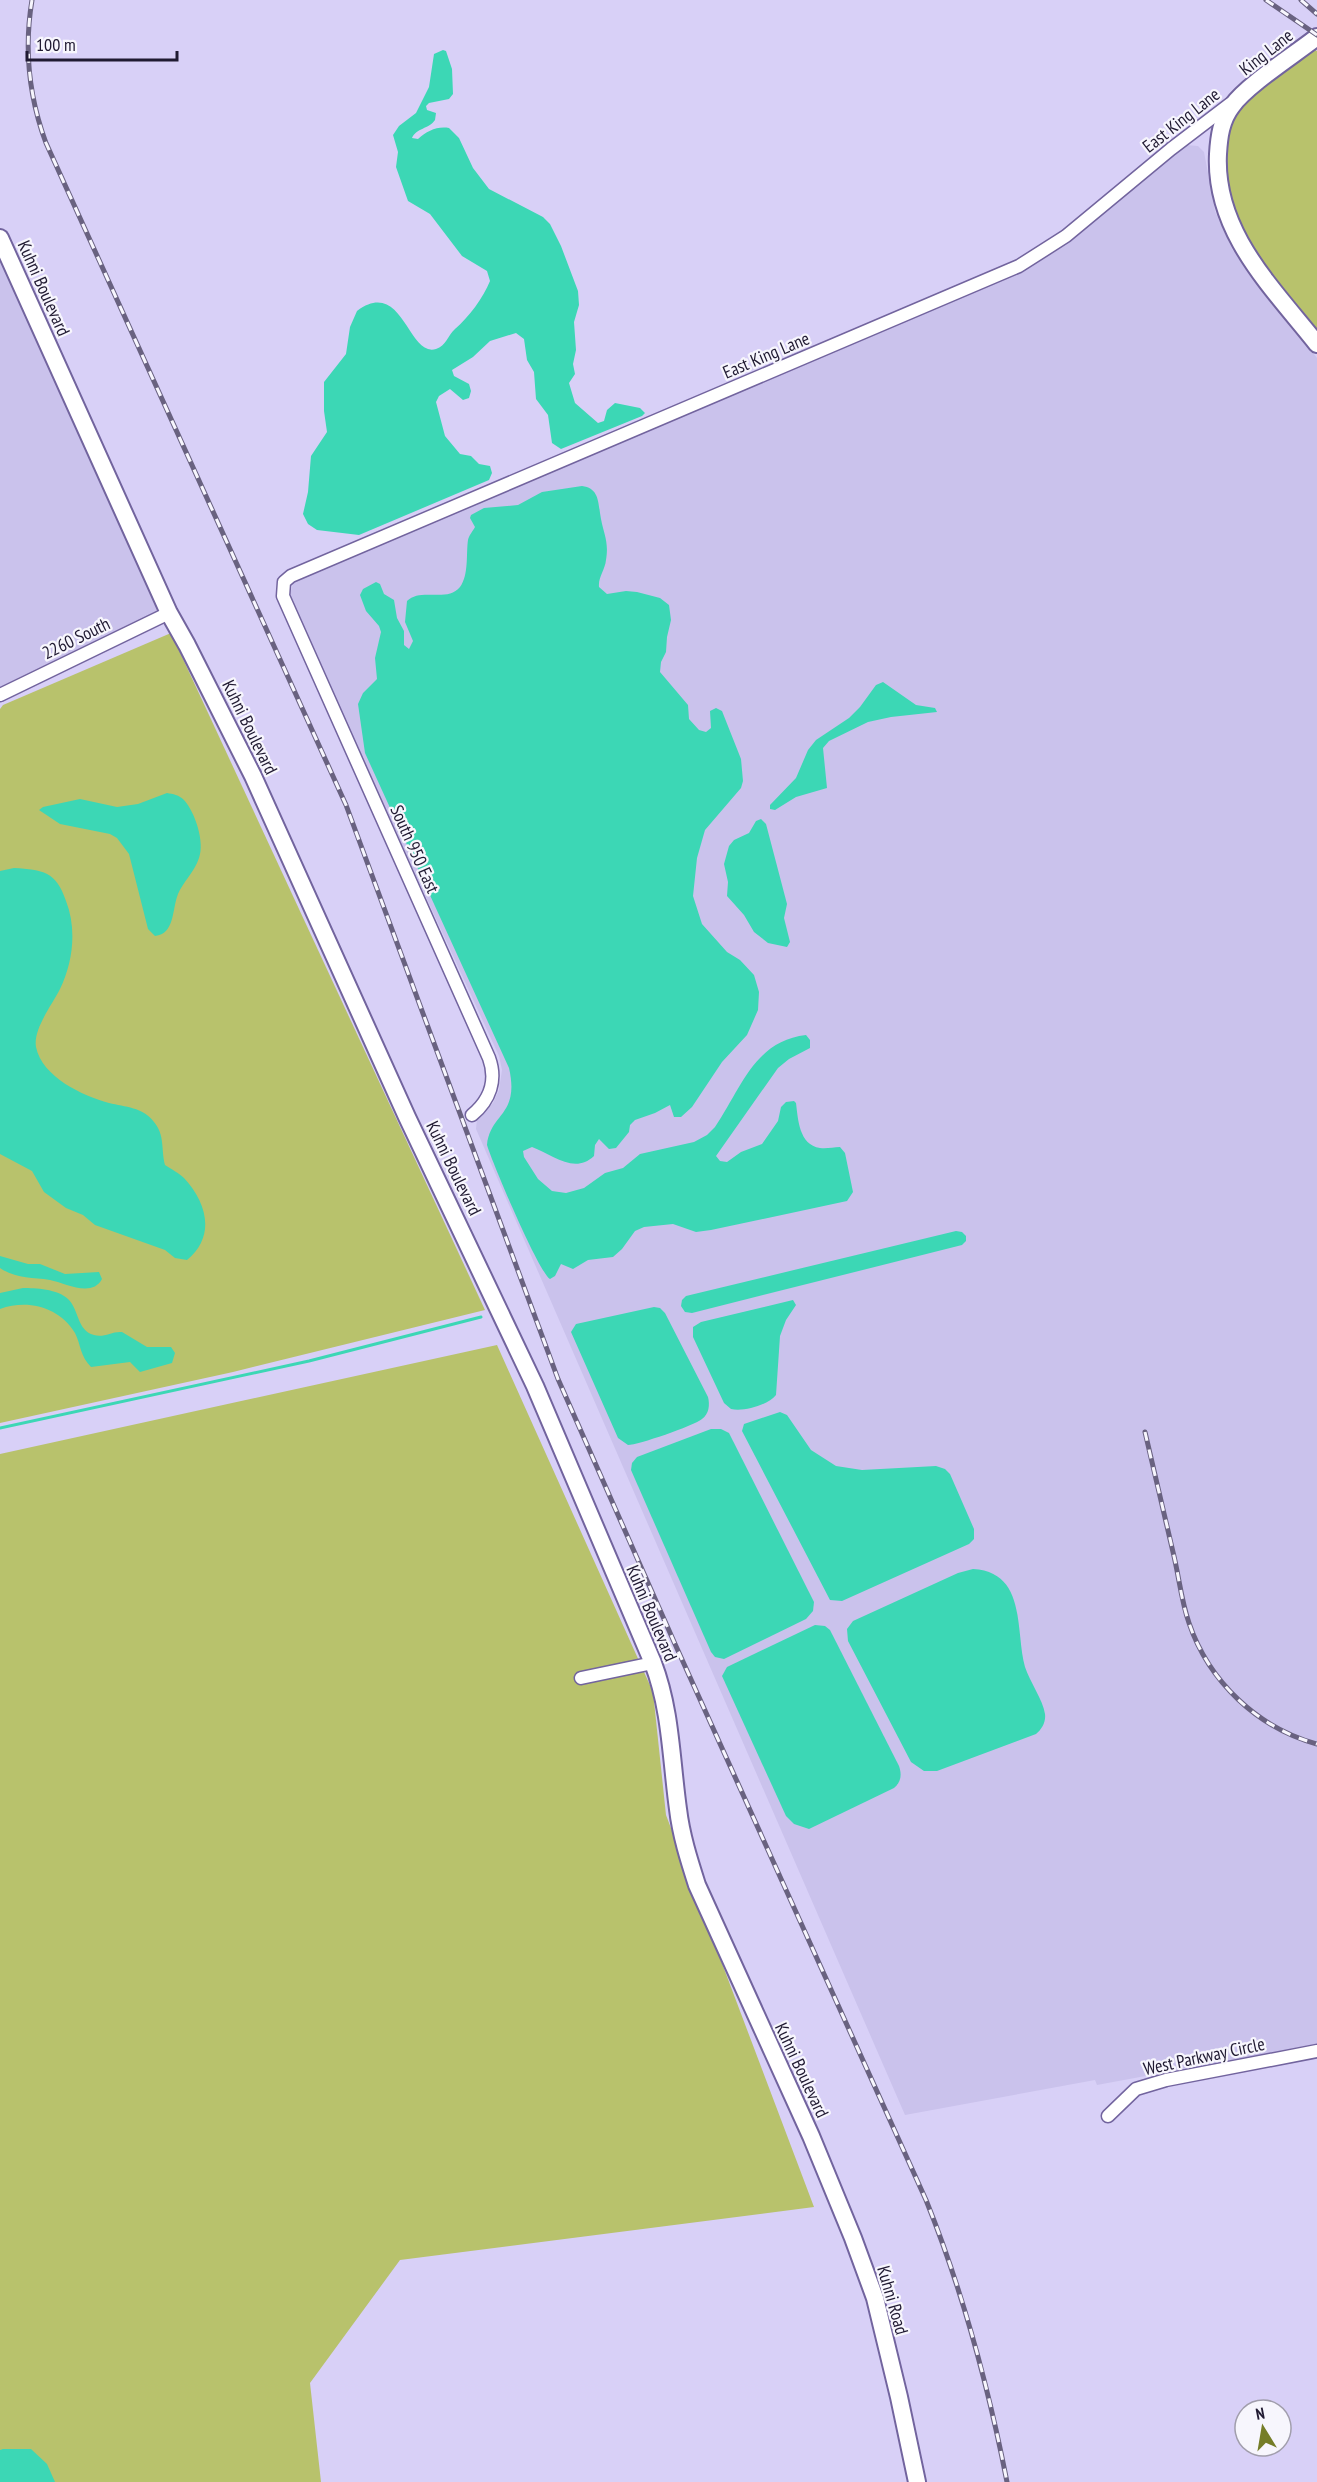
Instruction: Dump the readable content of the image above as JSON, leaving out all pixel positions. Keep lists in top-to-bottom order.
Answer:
{
  "streets": {
    "street": [
      "King Lane",
      "East King Lane",
      "Kuhni Boulevard",
      "2260 South",
      "South 950 East",
      "West Parkway Circle",
      "Kuhni Road"
    ]
  },
  "crossings": [
    ["King Lane", "East King Lane"],
    ["East King Lane", "South 950 East"],
    ["Kuhni Boulevard", "2260 South"],
    ["Kuhni Boulevard", "Kuhni Road"]
  ],
  "scale_bar": "100 m",
  "north": "top"
}
